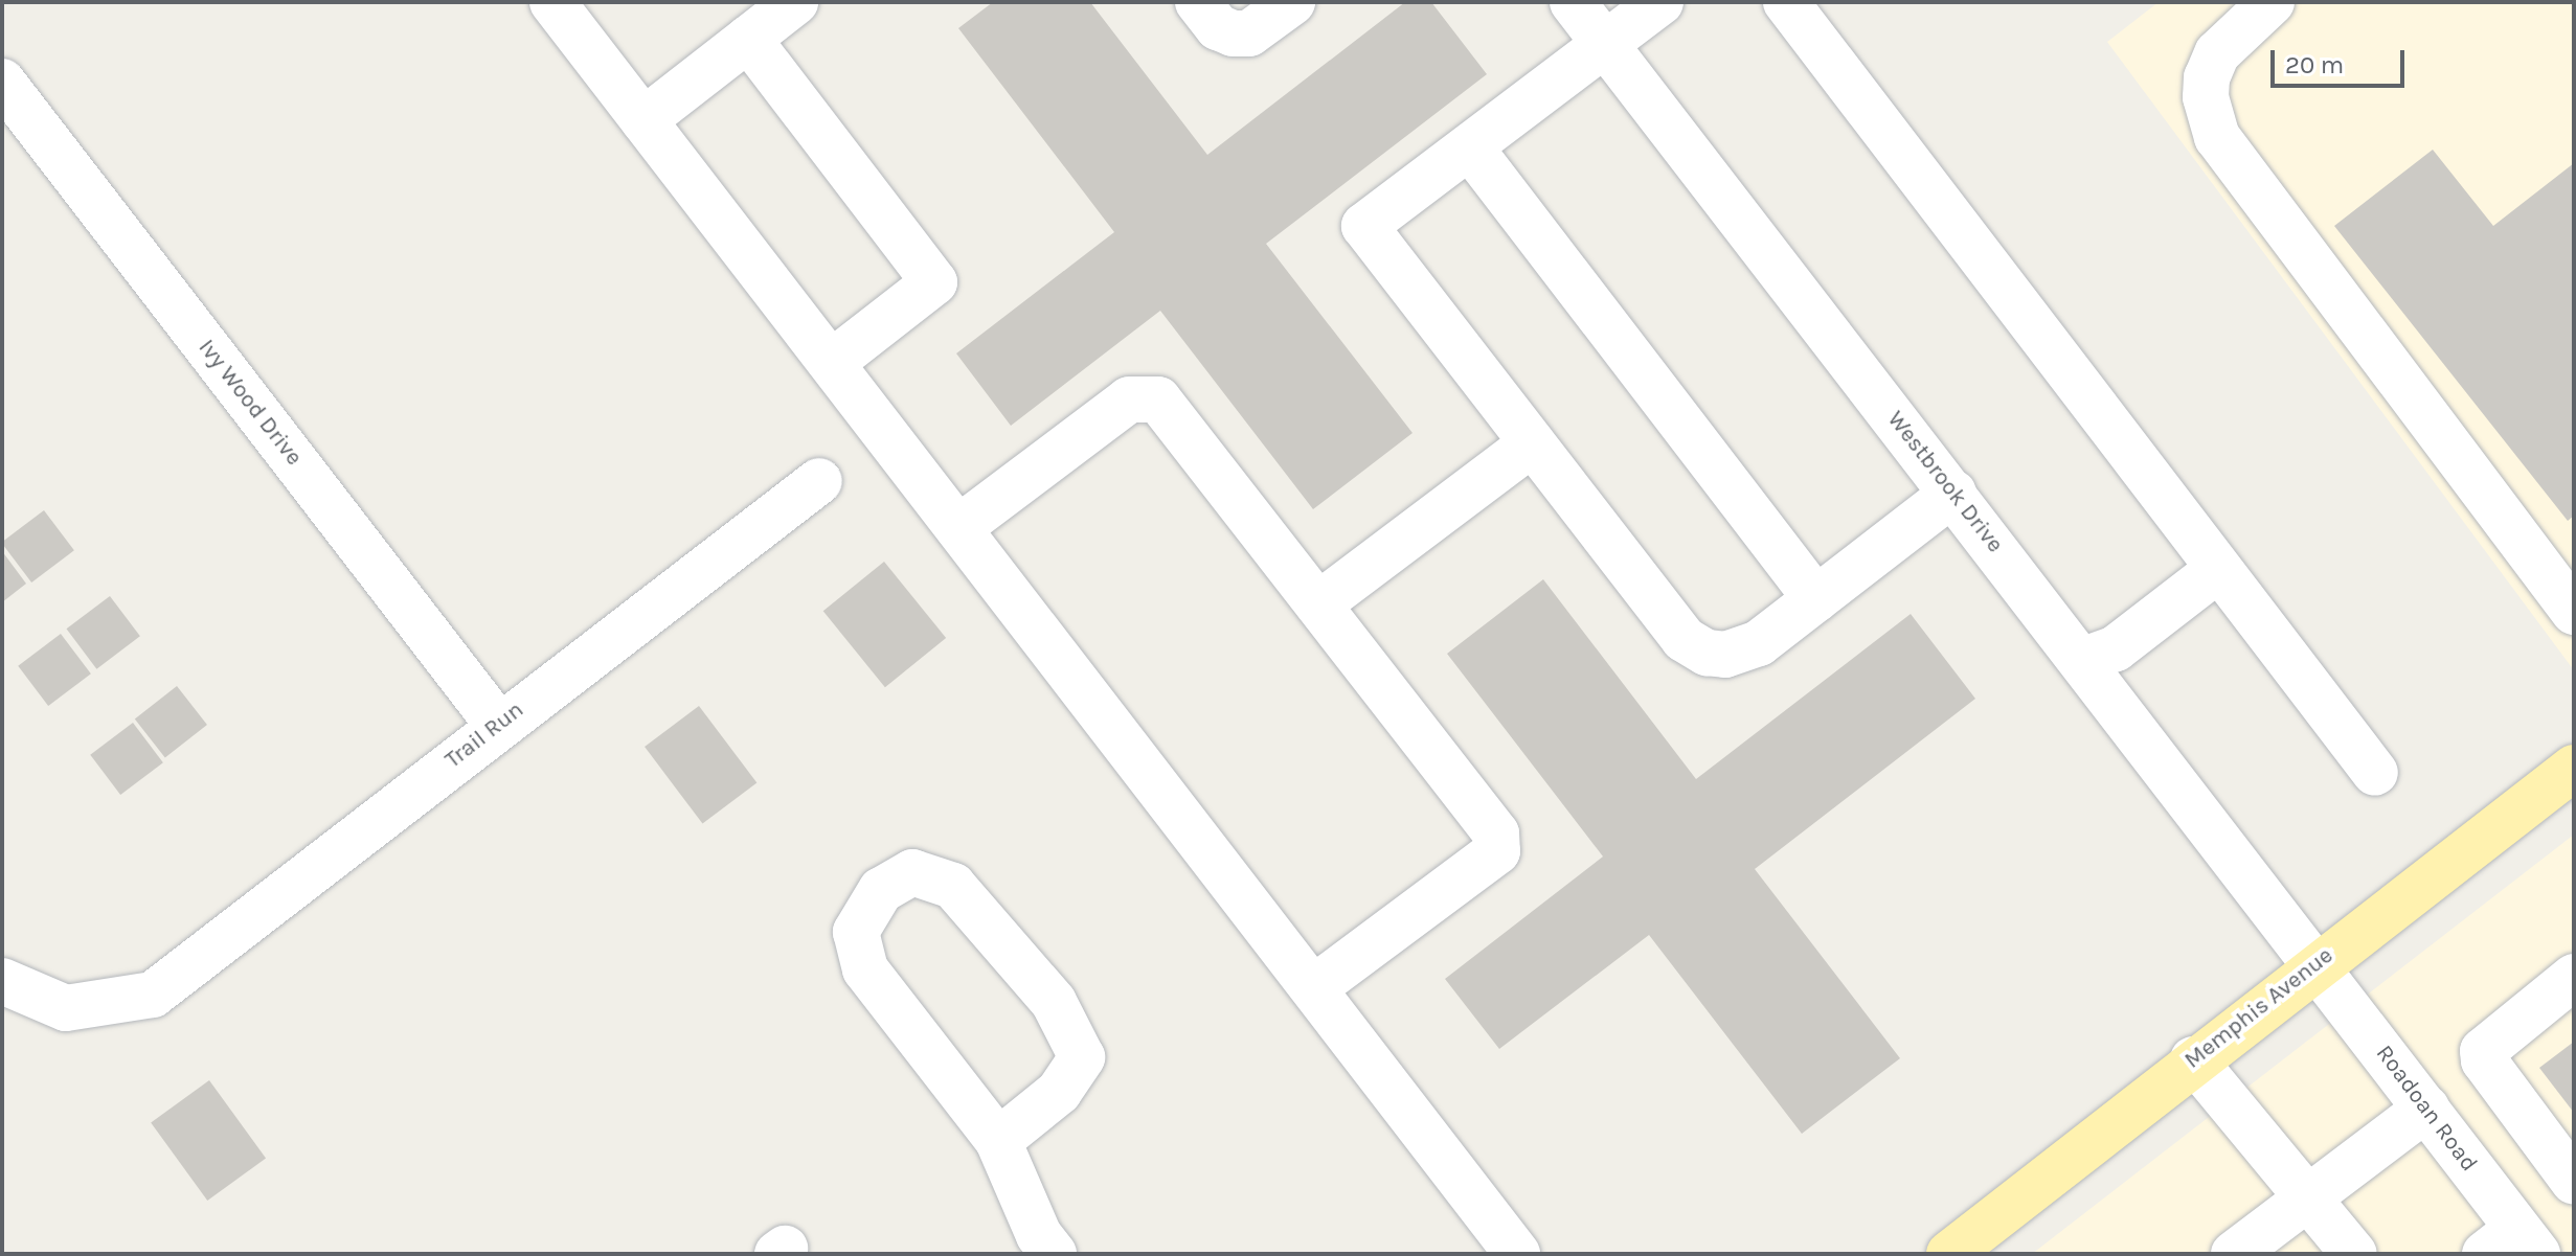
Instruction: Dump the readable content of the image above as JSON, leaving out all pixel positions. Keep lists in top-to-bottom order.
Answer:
{
  "streets": {
    "main road": ["Memphis Avenue"],
    "street": [
      "Ivy Wood Drive",
      "Westbrook Drive",
      "Trail Run",
      "Roadoan Road"
    ]
  },
  "crossings": [
    ["Ivy Wood Drive", "Trail Run"],
    ["Westbrook Drive", "Memphis Avenue"],
    ["Westbrook Drive", "Roadoan Road"],
    ["Memphis Avenue", "Roadoan Road"]
  ],
  "scale_bar": "20 m"
}
